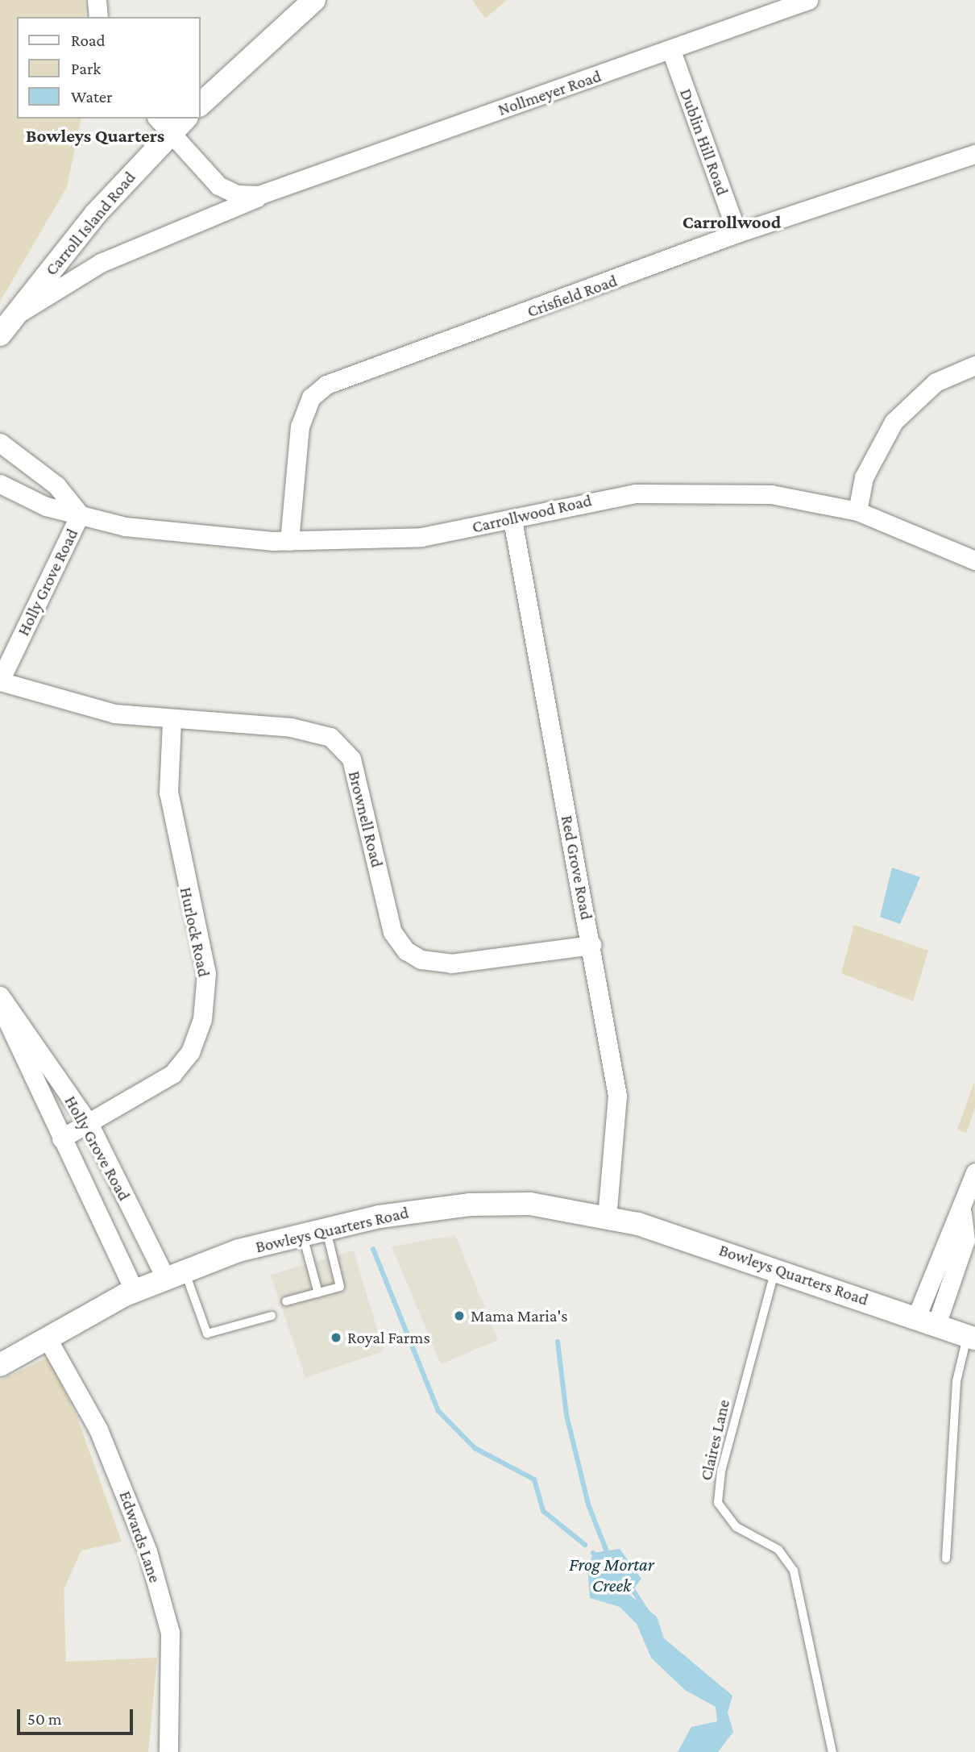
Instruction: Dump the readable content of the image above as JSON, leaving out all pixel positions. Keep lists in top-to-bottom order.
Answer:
{
  "streets": {
    "street": [
      "Nollmeyer Road",
      "Dublin Hill Road",
      "Carroll Island Road",
      "Crisfield Road",
      "Carrollwood Road",
      "Holly Grove Road",
      "Brownell Road",
      "Red Grove Road",
      "Hurlock Road",
      "Bowleys Quarters Road",
      "Edwards Lane"
    ],
    "lane": ["Claires Lane"]
  },
  "crossings": [
    ["Nollmeyer Road", "Dublin Hill Road"],
    ["Nollmeyer Road", "Carroll Island Road"],
    ["Dublin Hill Road", "Crisfield Road"],
    ["Crisfield Road", "Carrollwood Road"],
    ["Carrollwood Road", "Holly Grove Road"],
    ["Carrollwood Road", "Red Grove Road"],
    ["Holly Grove Road", "Brownell Road"],
    ["Holly Grove Road", "Hurlock Road"],
    ["Holly Grove Road", "Bowleys Quarters Road"],
    ["Brownell Road", "Red Grove Road"],
    ["Brownell Road", "Hurlock Road"],
    ["Red Grove Road", "Bowleys Quarters Road"],
    ["Bowleys Quarters Road", "Claires Lane"],
    ["Bowleys Quarters Road", "Edwards Lane"]
  ],
  "districts": ["Bowleys Quarters", "Carrollwood"],
  "water": ["Frog Mortar Creek"],
  "places": ["Mama Maria's", "Royal Farms"],
  "legend": ["Road", "Park", "Water"],
  "scale_bar": "50 m"
}
